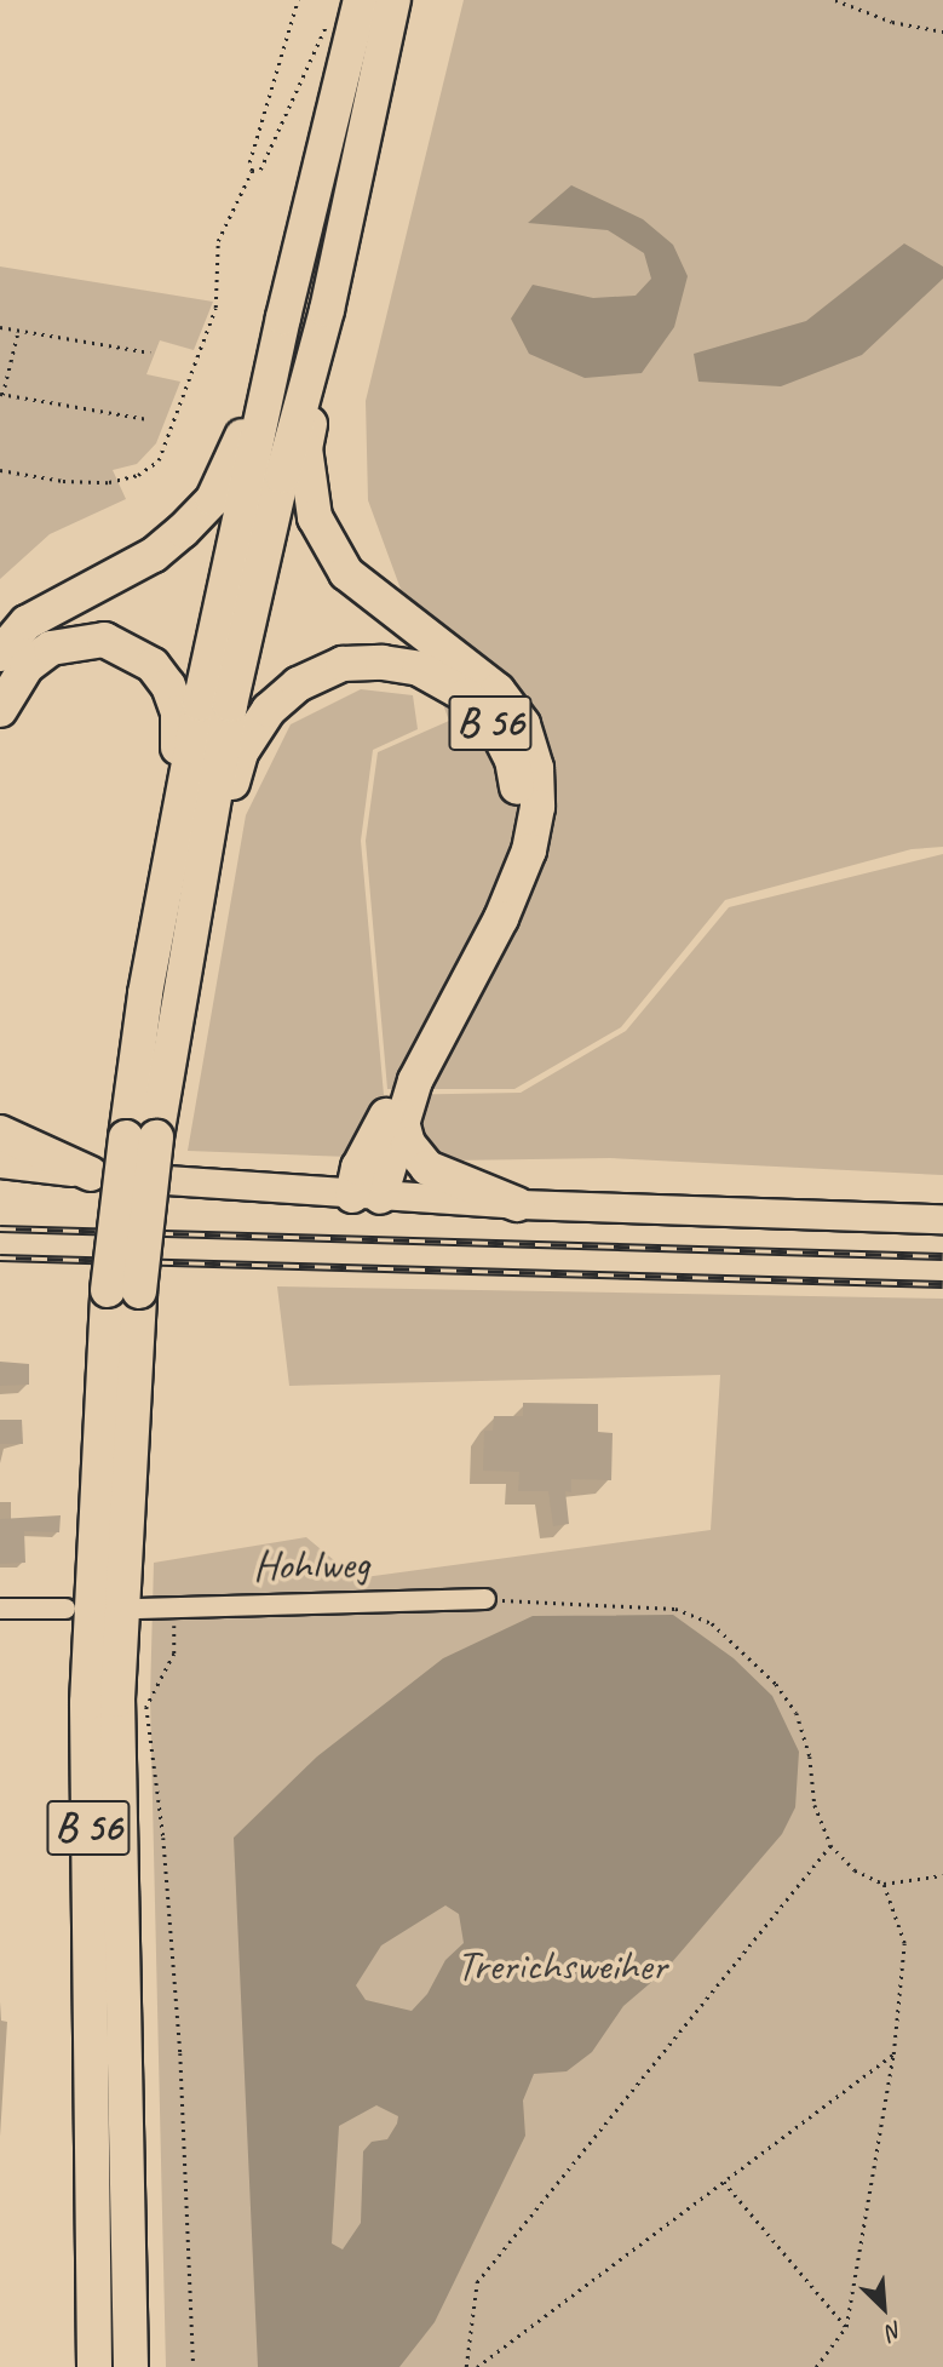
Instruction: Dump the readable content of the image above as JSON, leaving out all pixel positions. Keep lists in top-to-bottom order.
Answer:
{
  "streets": {
    "highway": ["B 56"],
    "street": ["Hohlweg"]
  },
  "parks": ["Trerichsweiher"],
  "north": "bottom right"
}
